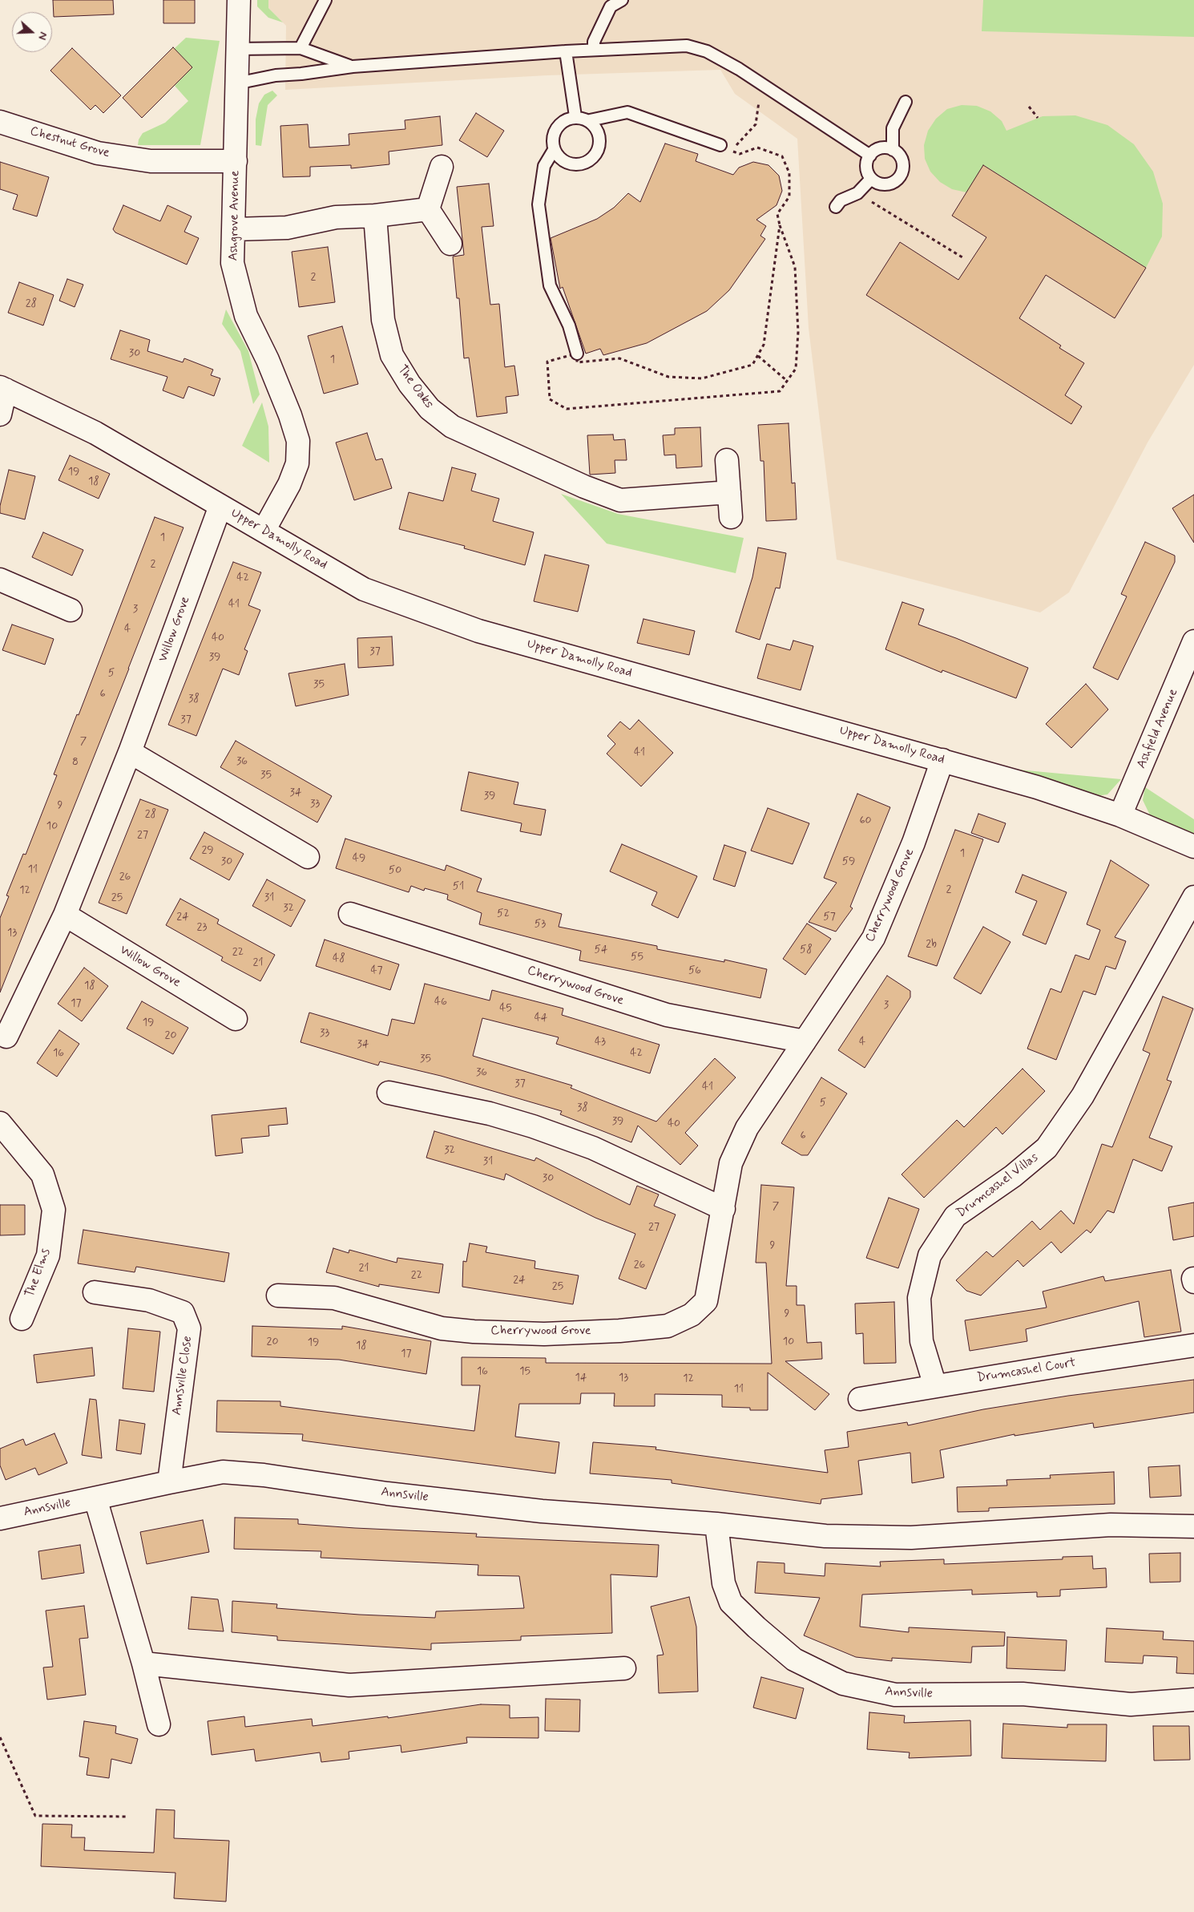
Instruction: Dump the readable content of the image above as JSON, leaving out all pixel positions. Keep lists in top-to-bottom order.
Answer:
{
  "streets": {
    "street": [
      "Chestnut Grove",
      "Ashgrove Avenue",
      "The Oaks",
      "Upper Damolly Road",
      "Willow Grove",
      "Ashfield Avenue",
      "Cherrywood Grove",
      "Drumcashel Villas",
      "The Elms",
      "Drumcashel Court",
      "Annsville Close",
      "Annsville"
    ]
  },
  "crossings": [
    ["Chestnut Grove", "Ashgrove Avenue"],
    ["Ashgrove Avenue", "Upper Damolly Road"],
    ["Upper Damolly Road", "Willow Grove"],
    ["Upper Damolly Road", "Ashfield Avenue"],
    ["Upper Damolly Road", "Cherrywood Grove"],
    ["Drumcashel Villas", "Drumcashel Court"],
    ["Annsville Close", "Annsville"]
  ],
  "house_numbers": [
    "2",
    "28",
    "30",
    "1",
    "19",
    "18",
    "1",
    "2",
    "42",
    "41",
    "3",
    "4",
    "40",
    "37",
    "39",
    "5",
    "35",
    "6",
    "38",
    "37",
    "7",
    "41",
    "36",
    "8",
    "35",
    "34",
    "39",
    "33",
    "9",
    "28",
    "60",
    "10",
    "27",
    "29",
    "1",
    "49",
    "30",
    "59",
    "11",
    "50",
    "26",
    "51",
    "2",
    "12",
    "25",
    "31",
    "32",
    "52",
    "24",
    "57",
    "53",
    "23",
    "13",
    "2b",
    "54",
    "58",
    "22",
    "55",
    "48",
    "21",
    "47",
    "56",
    "18",
    "46",
    "17",
    "3",
    "45",
    "44",
    "19",
    "33",
    "20",
    "43",
    "4",
    "34",
    "16",
    "42",
    "35",
    "36",
    "37",
    "41",
    "5",
    "38",
    "39",
    "40",
    "6",
    "32",
    "31",
    "30",
    "7",
    "27",
    "9",
    "26",
    "21",
    "22",
    "24",
    "25",
    "9",
    "20",
    "10",
    "19",
    "18",
    "17",
    "16",
    "15",
    "14",
    "13",
    "12",
    "11"
  ],
  "north": "right"
}
